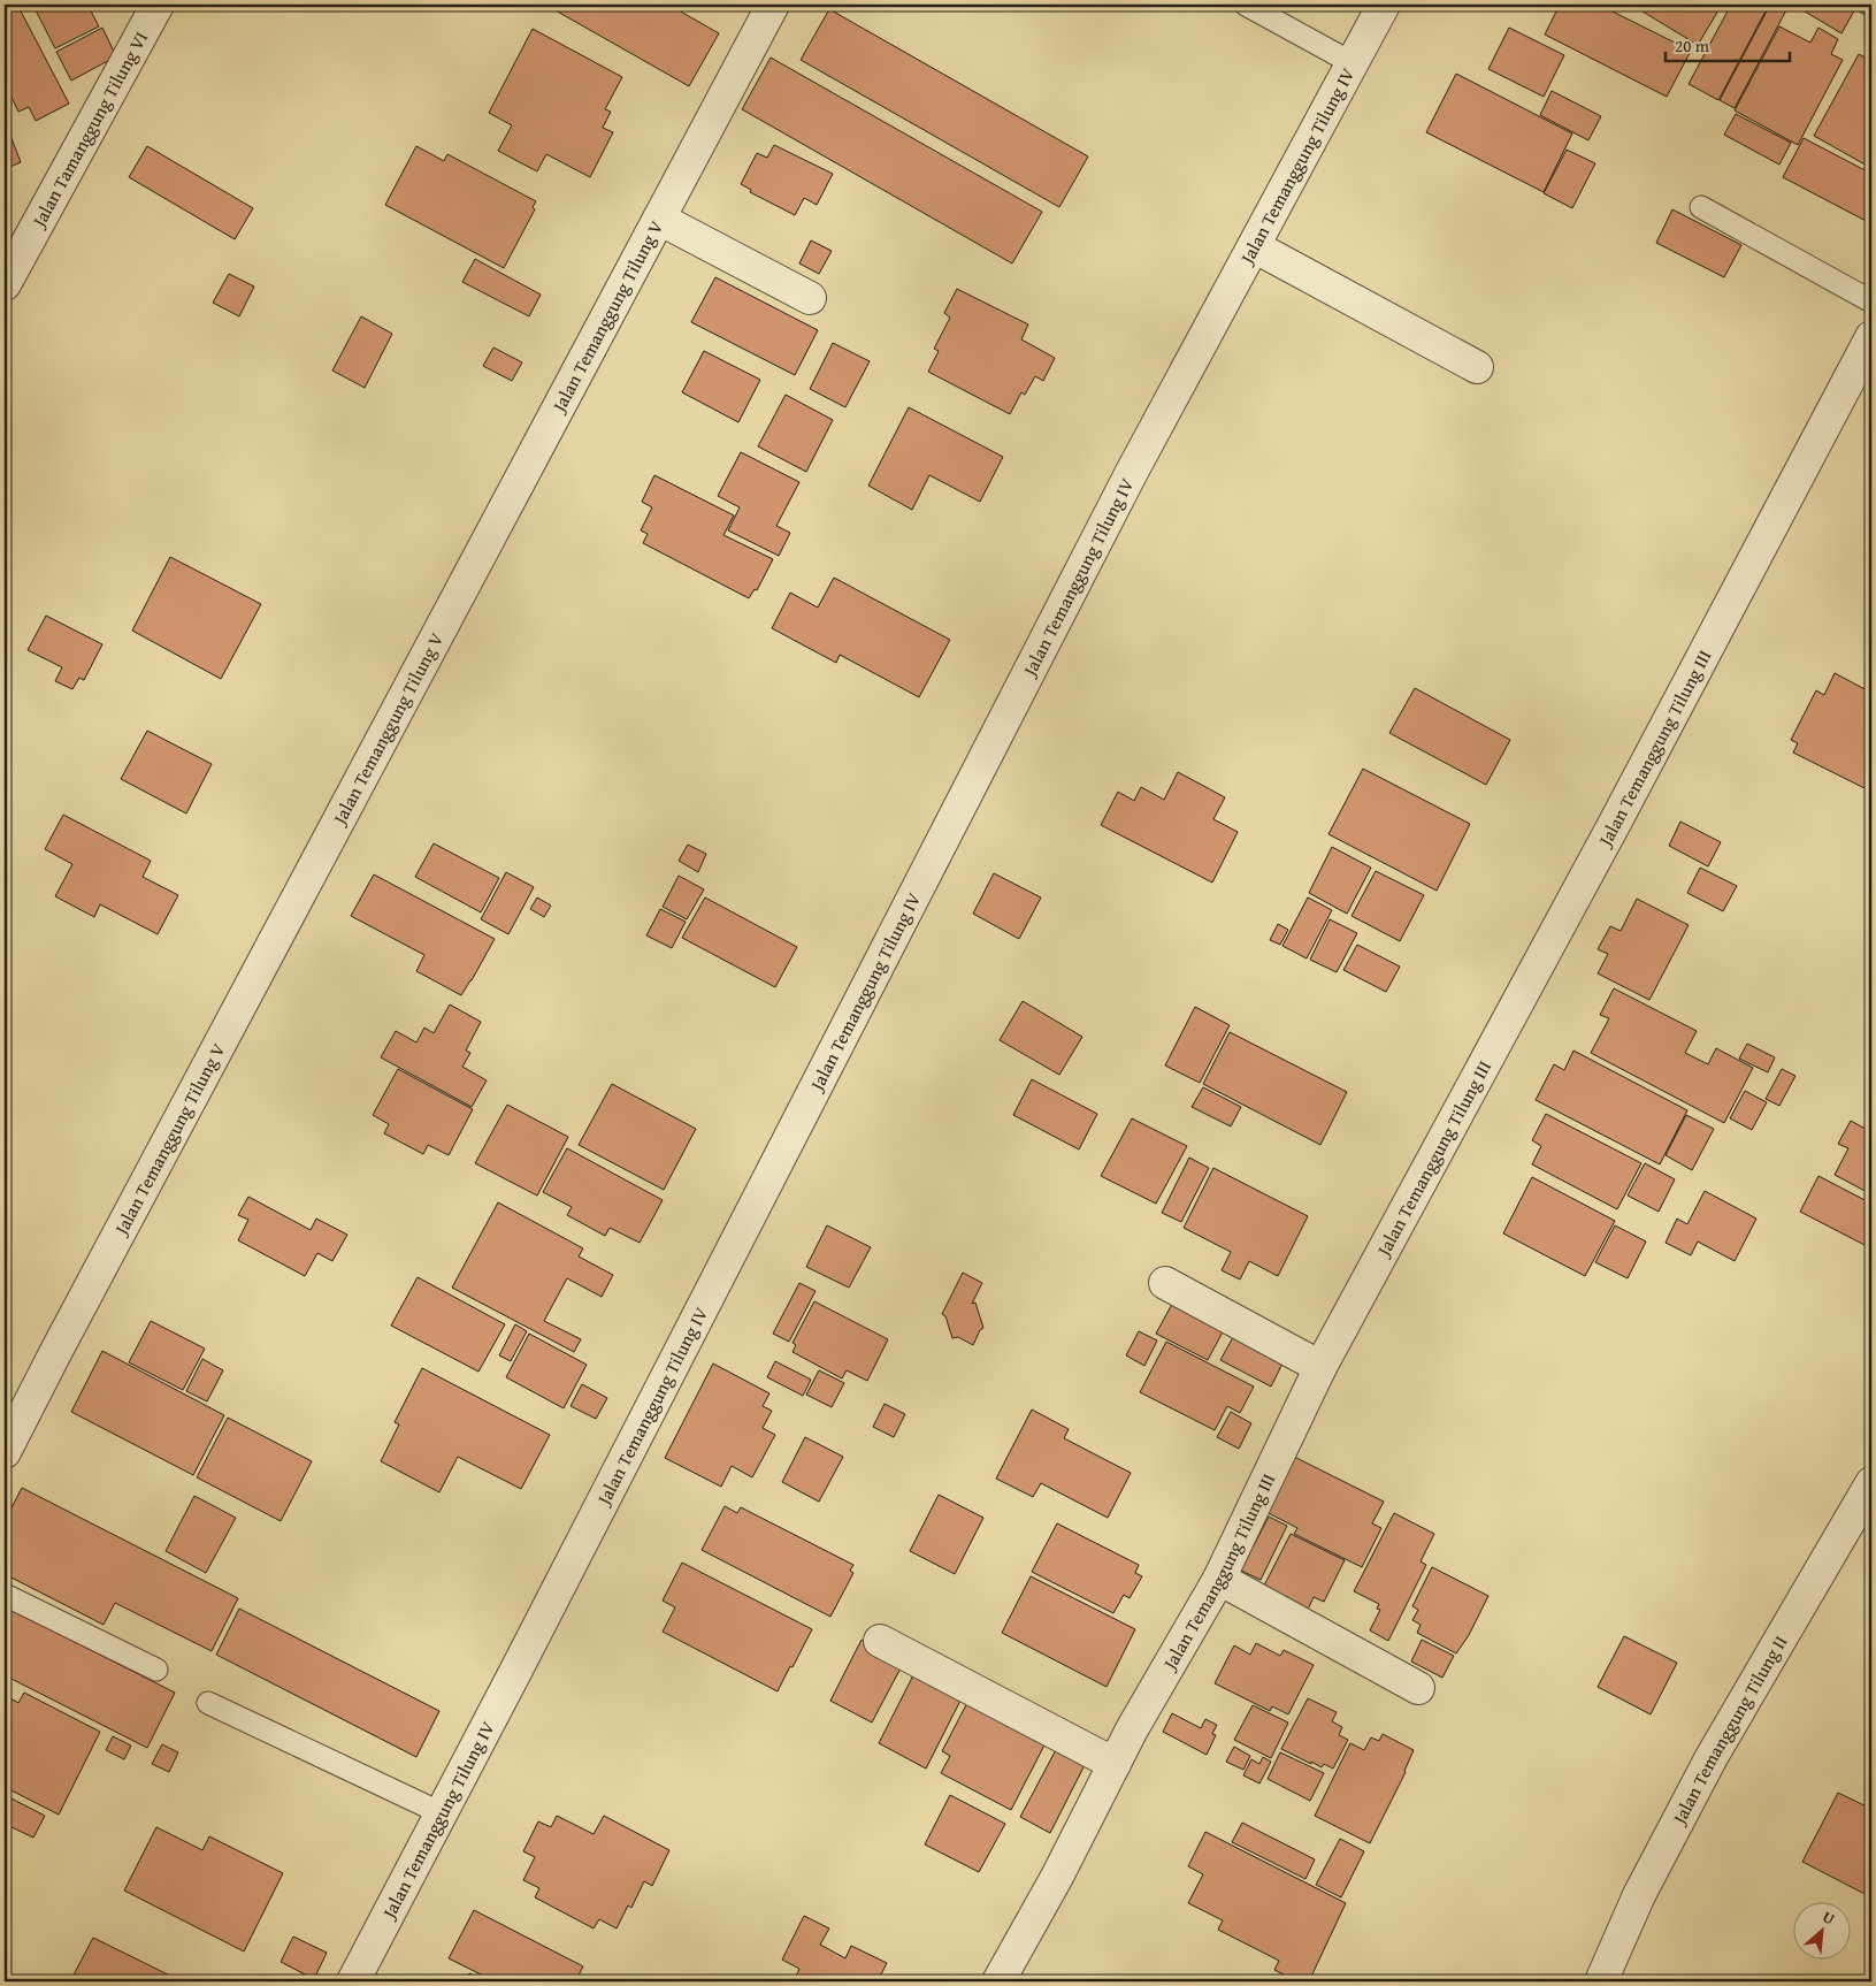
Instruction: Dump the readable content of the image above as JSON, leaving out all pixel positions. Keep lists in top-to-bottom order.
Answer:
{
  "streets": {
    "street": [
      "Jalan Tamanggung Tilung VI",
      "Jalan Temanggung Tilung IV",
      "Jalan Temanggung Tilung V",
      "Jalan Temanggung Tilung III",
      "Jalan Temanggung Tilung II"
    ]
  },
  "scale_bar": "20 m",
  "north": "top right"
}
